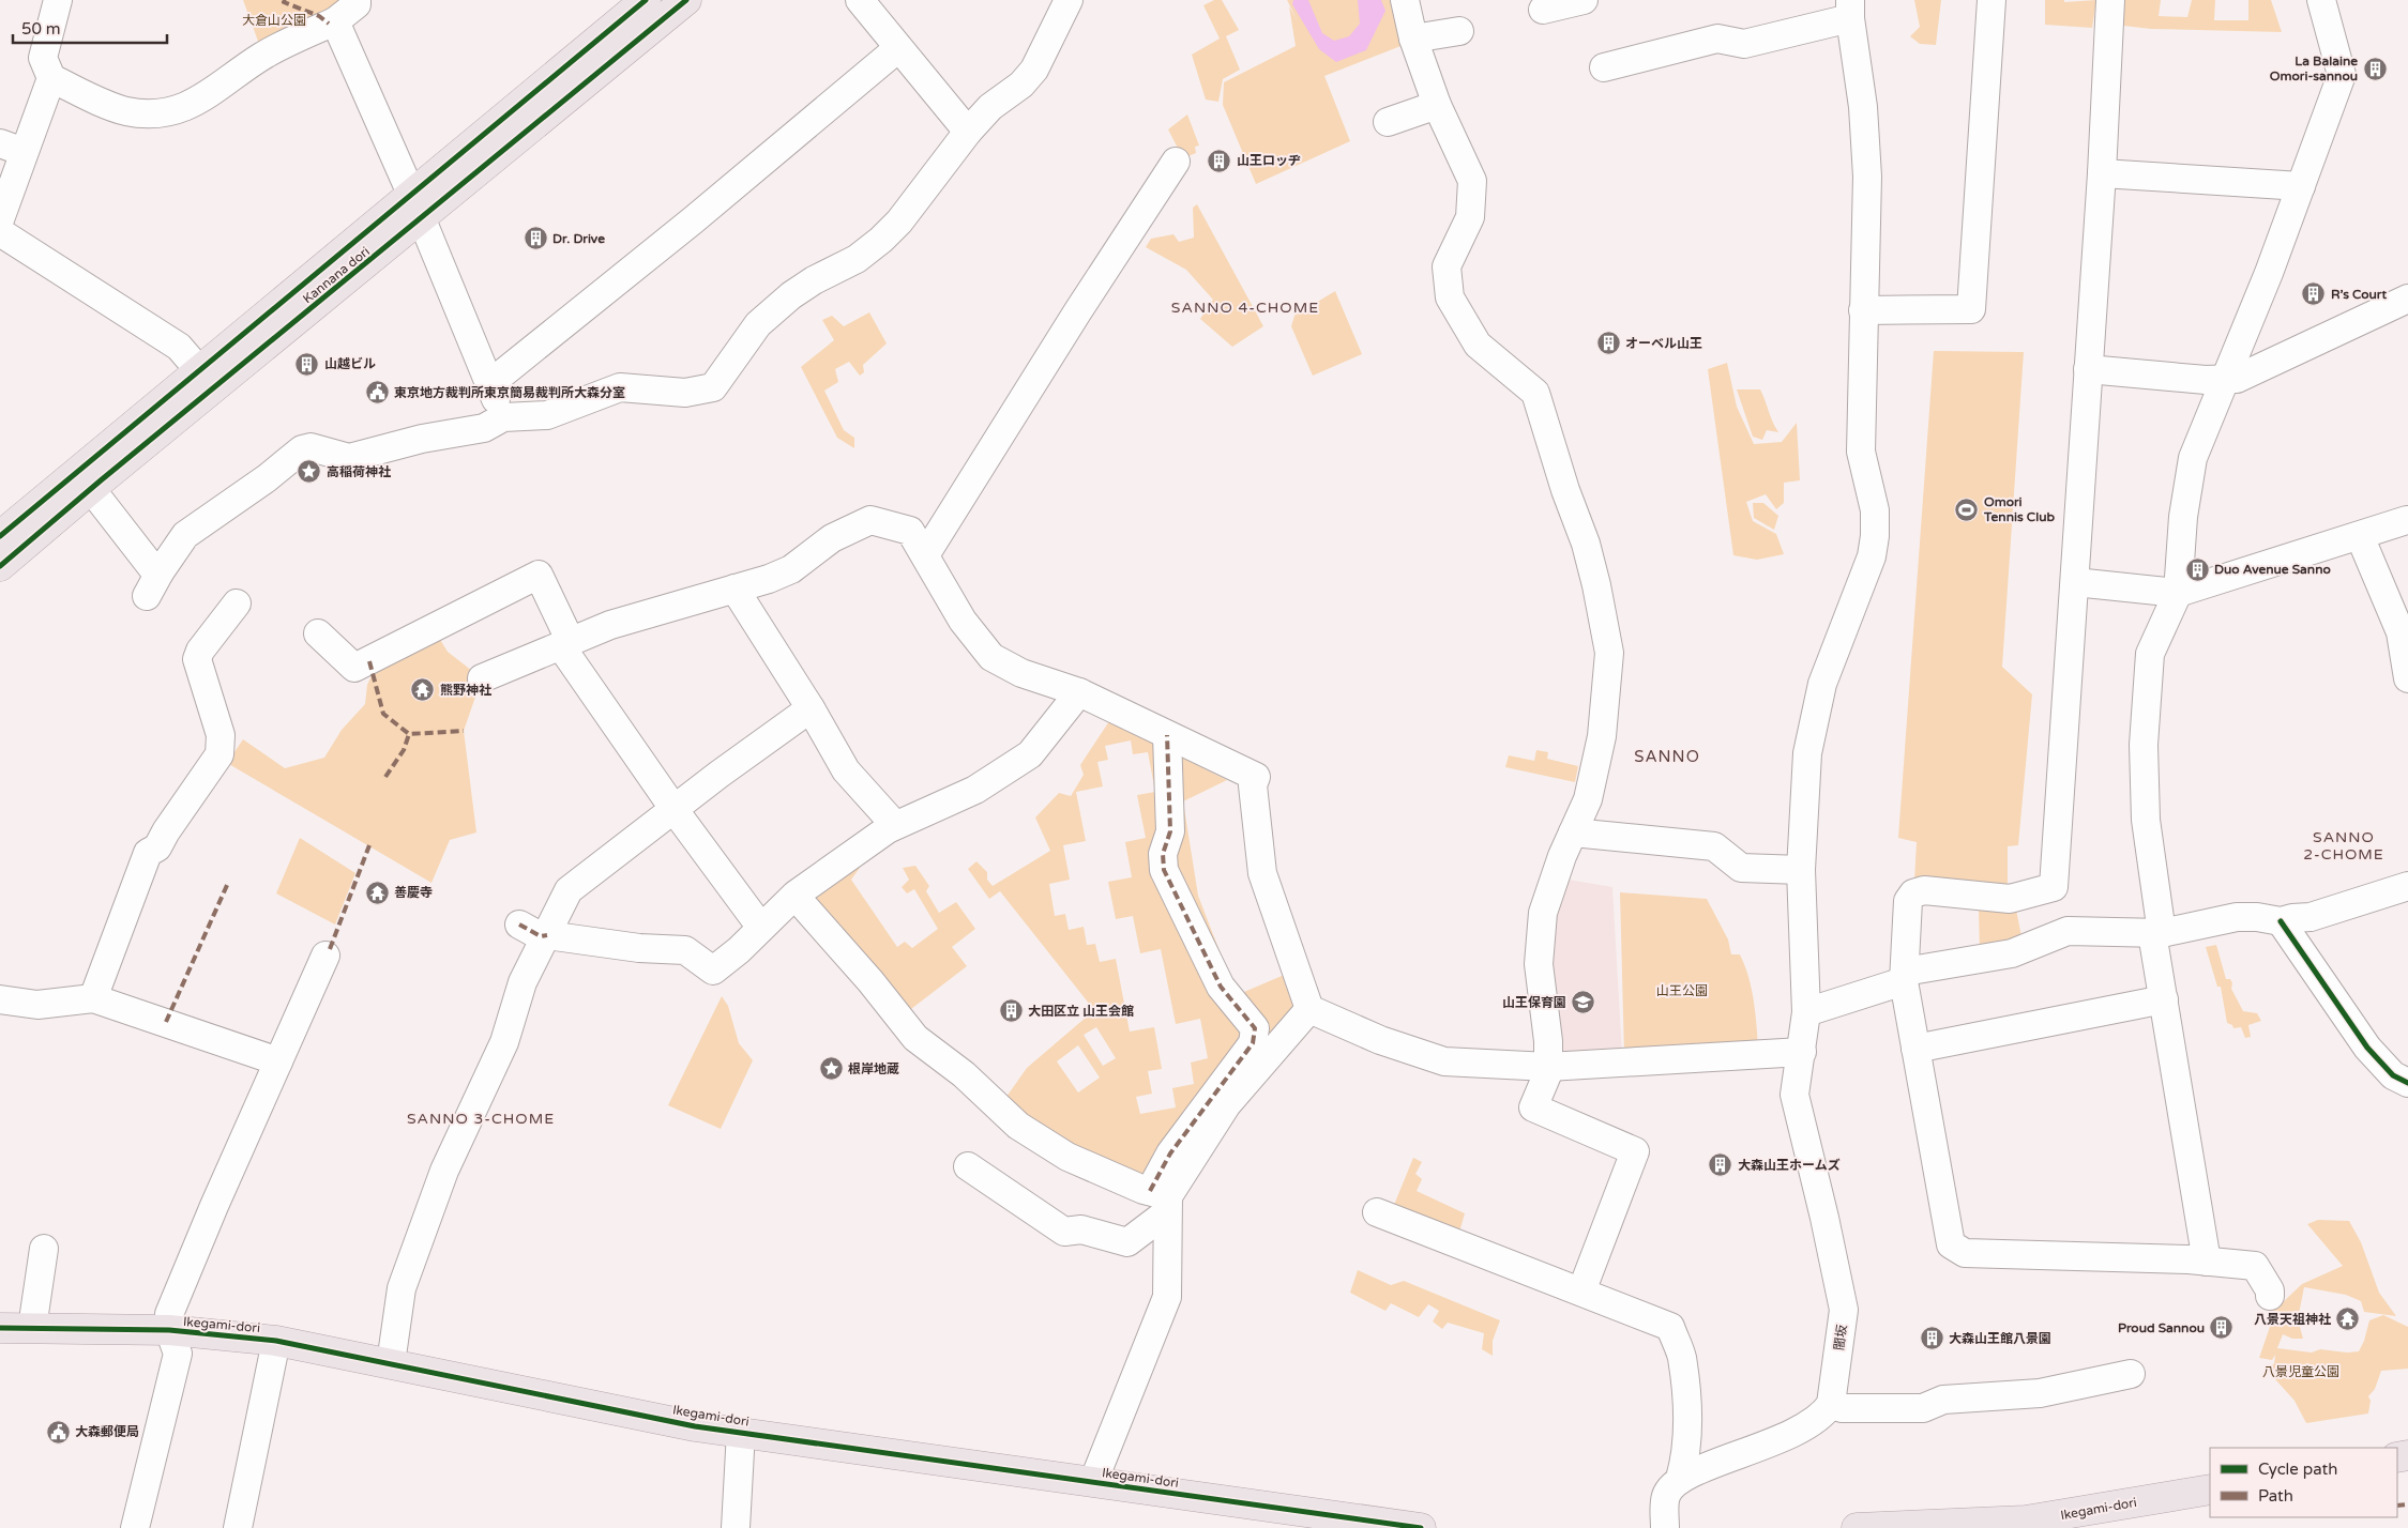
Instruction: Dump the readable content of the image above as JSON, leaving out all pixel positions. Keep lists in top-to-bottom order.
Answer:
{
  "streets": {
    "main road": ["Kannana dori", "Ikegami-dori"],
    "street": ["闇坂"]
  },
  "districts": [
    "SANNO 4-CHOME",
    "SANNO",
    "SANNO 2-CHOME",
    "SANNO 3-CHOME"
  ],
  "parks": ["大倉山公園", "山王公園", "八景児童公園"],
  "places": {
    "building": [
      "La Balaine Omori-sannou",
      "山王ロッヂ",
      "Dr. Drive",
      "R’s Court",
      "オーベル山王",
      "山越ビル",
      "Duo Avenue Sanno",
      "大田区立 山王会館",
      "大森山王ホームズ",
      "Proud Sannou",
      "大森山王館八景園"
    ],
    "public building": ["東京地方裁判所東京簡易裁判所大森分室", "大森郵便局"],
    "place": ["高稲荷神社", "根岸地蔵"],
    "sports": ["Omori Tennis Club"],
    "temple": ["熊野神社", "善慶寺", "八景天祖神社"],
    "school or university": ["山王保育園"]
  },
  "legend": ["Cycle path", "Path"],
  "scale_bar": "50 m"
}
